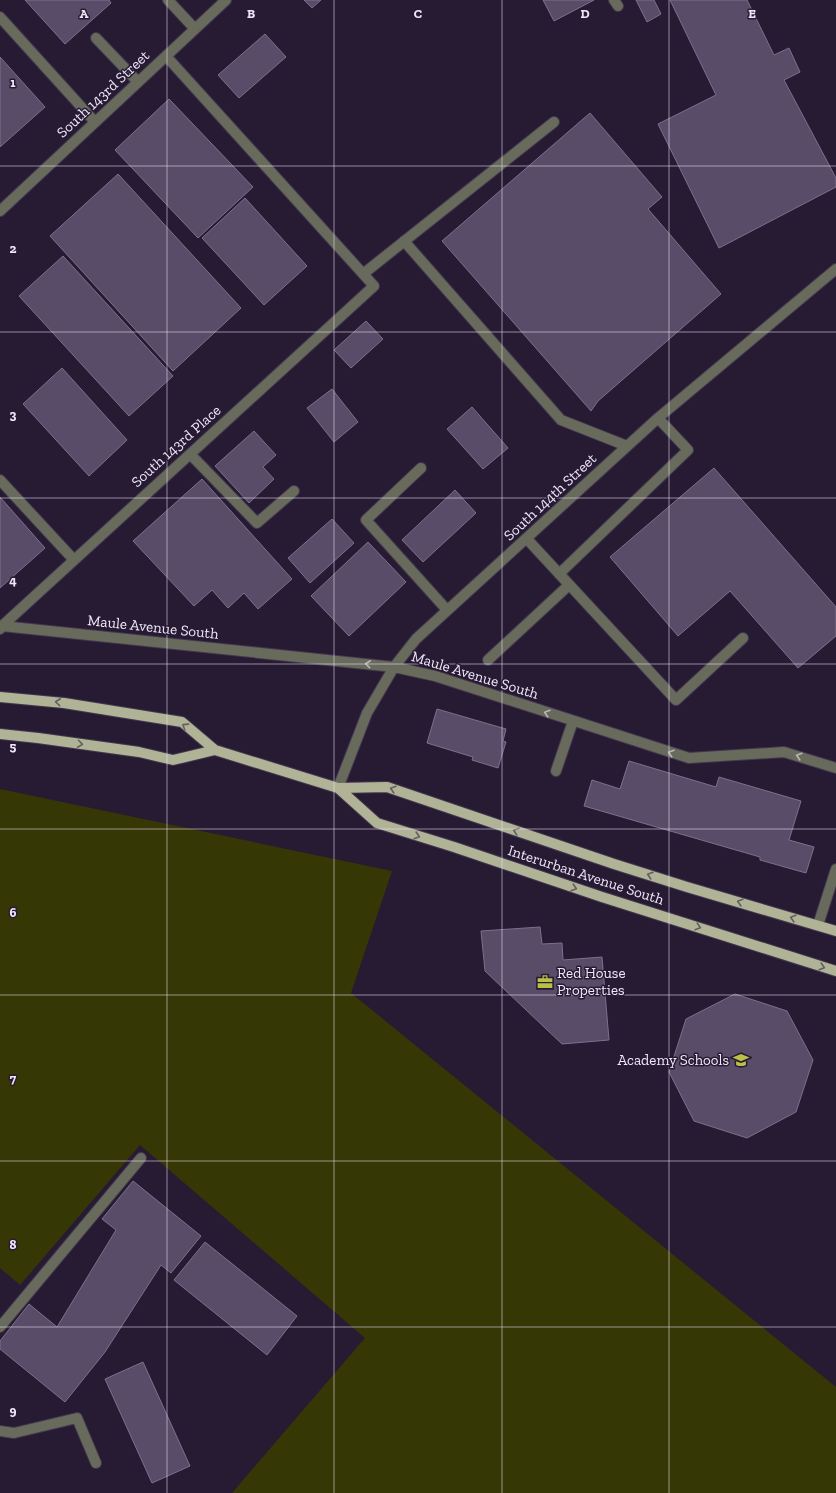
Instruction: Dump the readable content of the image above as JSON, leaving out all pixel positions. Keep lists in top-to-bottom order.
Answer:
{
  "streets": {
    "main road": ["Interurban Avenue South"],
    "street": [
      "South 143rd Street",
      "South 143rd Place",
      "South 144th Street",
      "Maule Avenue South"
    ]
  },
  "crossings": [
    ["South 143rd Place", "Maule Avenue South"],
    ["South 144th Street", "Maule Avenue South"],
    ["South 144th Street", "Interurban Avenue South"]
  ],
  "one_way": ["Maule Avenue South"],
  "places": {
    "office": ["Red House Properties"],
    "school or university": ["Academy Schools"]
  },
  "grid": {
    "columns": [
      "A",
      "B",
      "C",
      "D",
      "E"
    ],
    "rows": [
      "1",
      "2",
      "3",
      "4",
      "5",
      "6",
      "7",
      "8",
      "9"
    ]
  }
}
